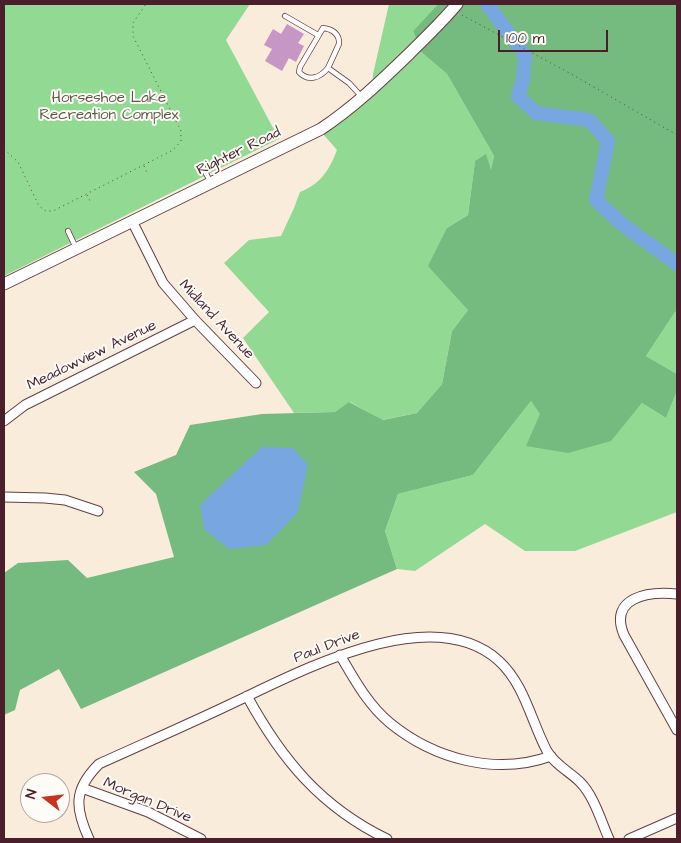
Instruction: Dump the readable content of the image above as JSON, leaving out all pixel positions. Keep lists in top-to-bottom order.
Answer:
{
  "streets": {
    "street": [
      "Righter Road",
      "Midland Avenue",
      "Meadowview Avenue",
      "Paul Drive",
      "Morgan Drive"
    ]
  },
  "crossings": [
    ["Righter Road", "Midland Avenue"],
    ["Midland Avenue", "Meadowview Avenue"],
    ["Paul Drive", "Morgan Drive"]
  ],
  "parks": ["Horseshoe Lake Recreation Complex"],
  "scale_bar": "100 m",
  "north": "left"
}
